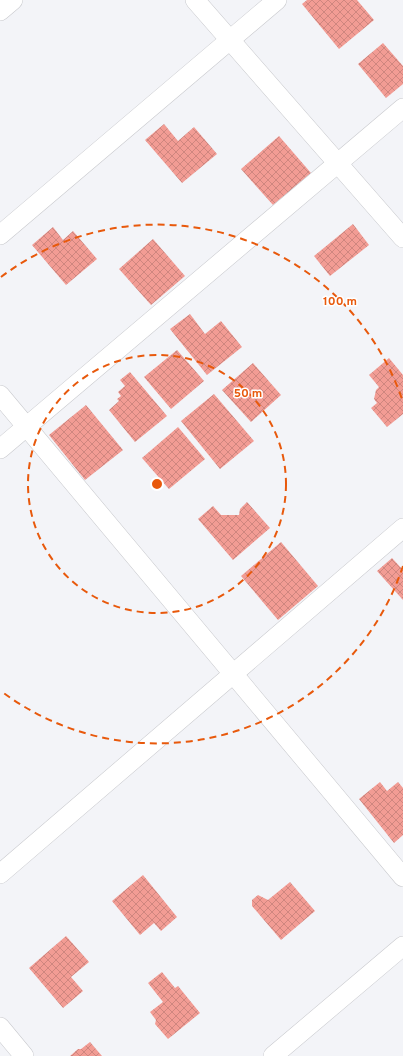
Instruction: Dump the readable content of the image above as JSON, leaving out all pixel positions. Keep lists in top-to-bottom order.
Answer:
{
  "rings": ["100 m", "50 m"]
}
